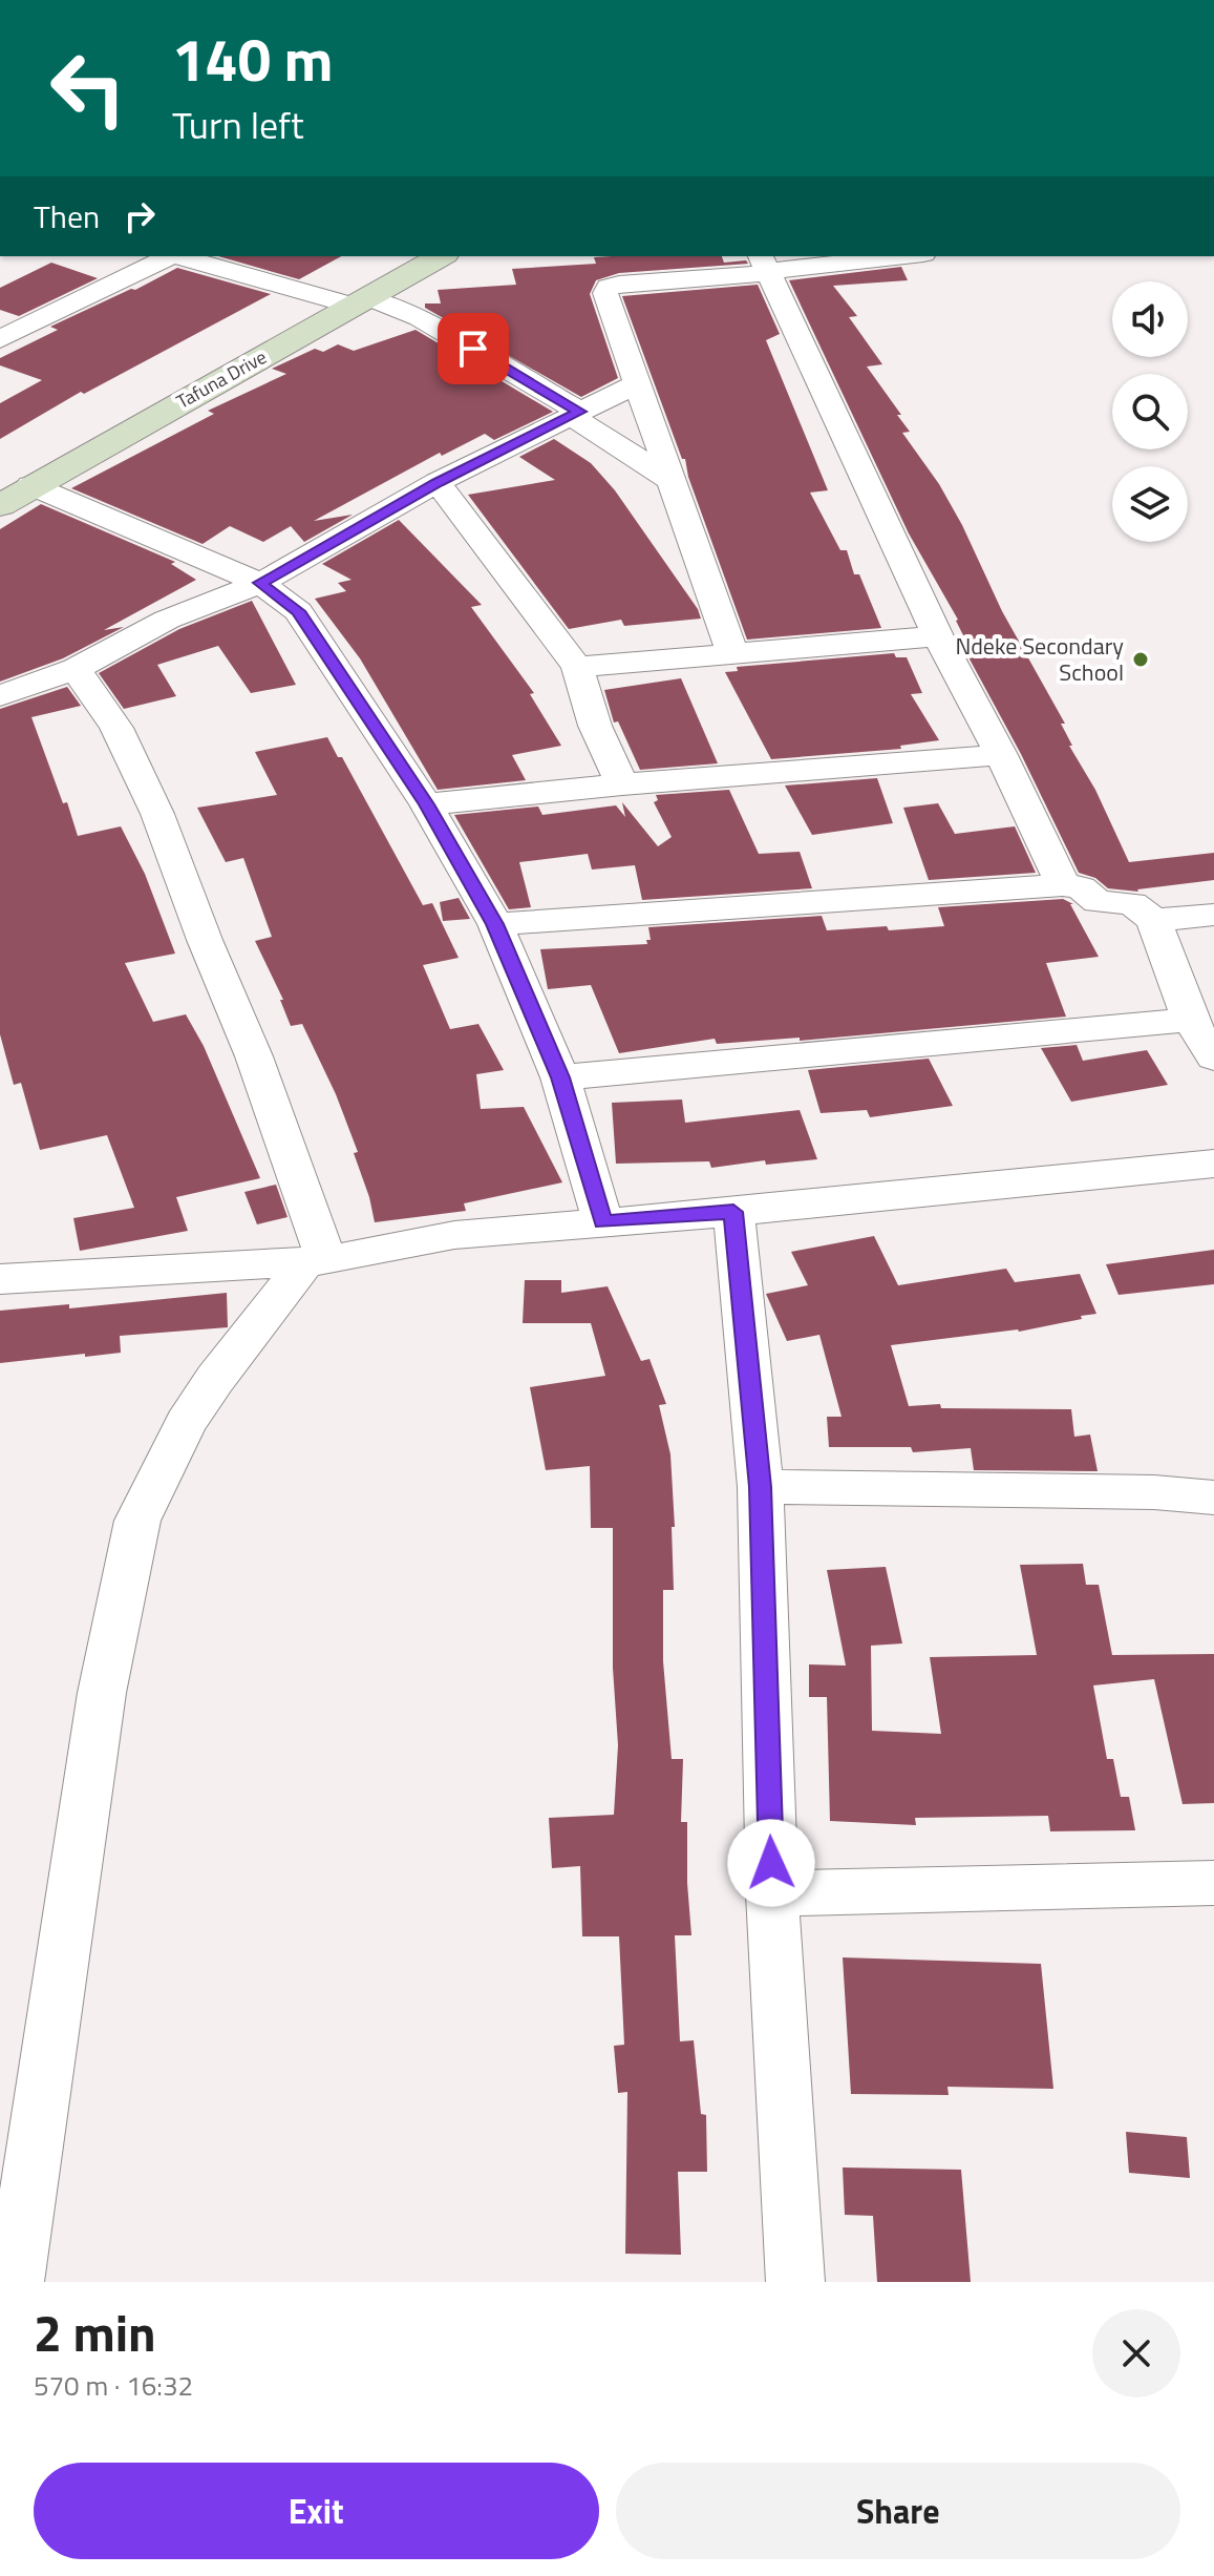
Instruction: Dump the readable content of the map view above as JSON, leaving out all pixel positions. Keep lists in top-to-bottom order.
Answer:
{
  "streets": {
    "main road": ["Tafuna Drive"]
  },
  "places": ["Ndeke Secondary School"],
  "page": {
    "turn": ["140 m", "Turn left"],
    "then": "Then",
    "heading": ["2 min", "570 m · 16:32"],
    "buttons": ["Exit", "Share"]
  }
}
